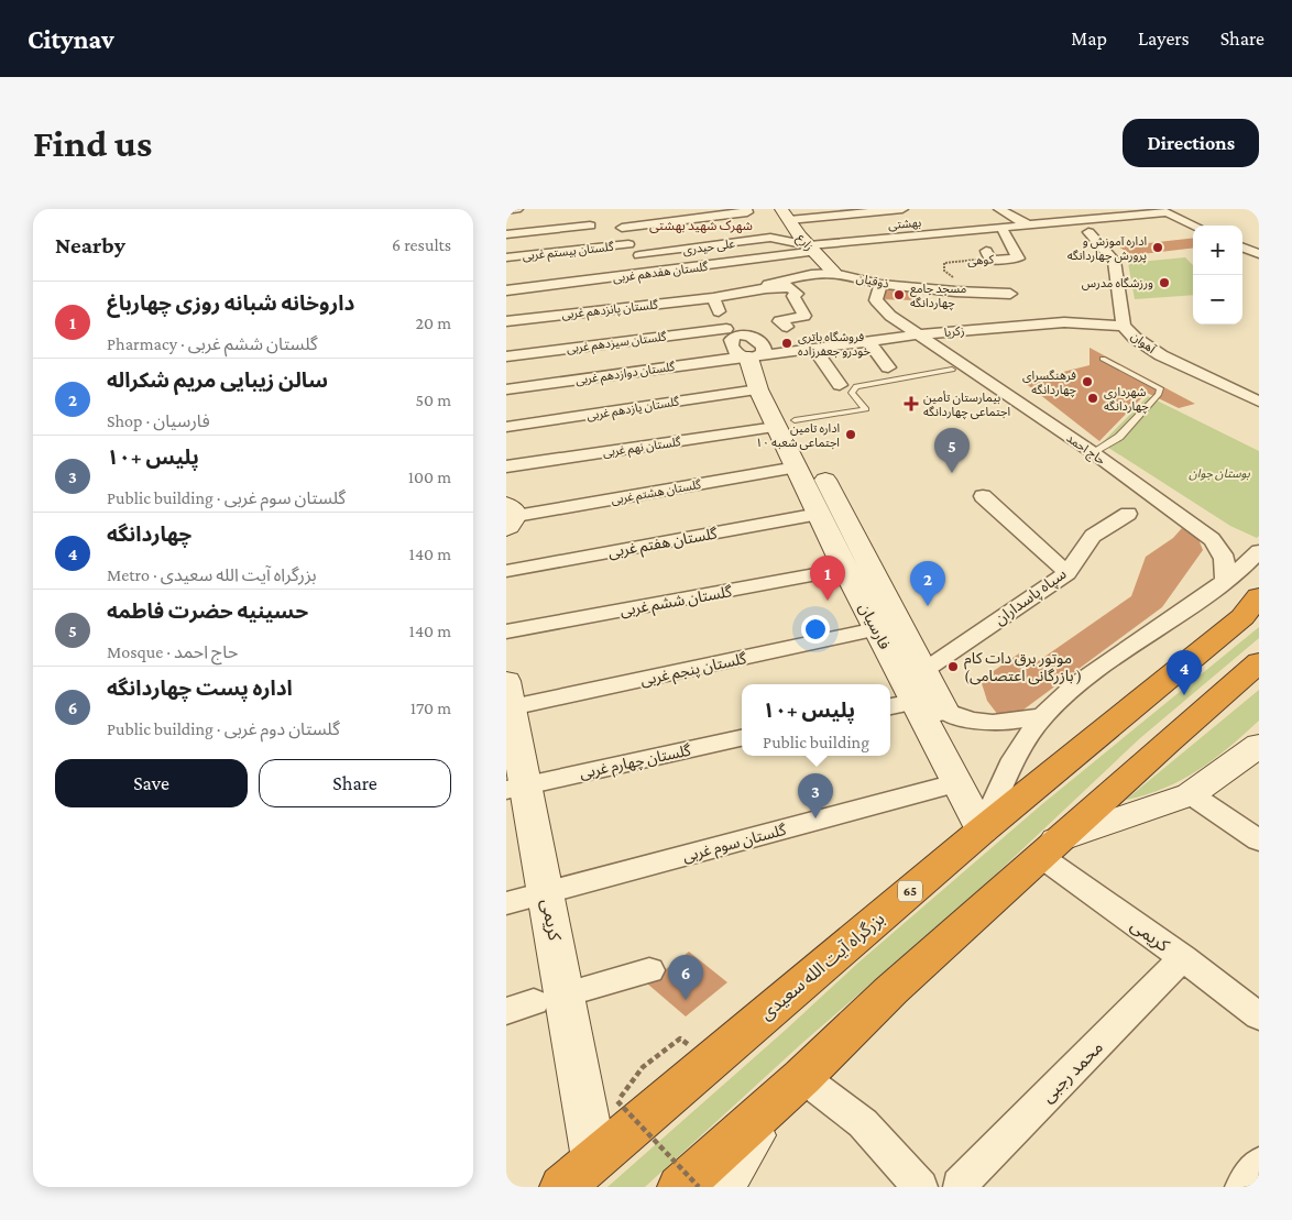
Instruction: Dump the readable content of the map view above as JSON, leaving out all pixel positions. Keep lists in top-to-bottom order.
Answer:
{
  "streets": {
    "highway": ["65", "بزرگراه آیت الله سعیدی"],
    "street": [
      "بهشتی",
      "زارع",
      "علی حیدری",
      "گلستان بیستم غربی",
      "کوهی",
      "گلستان هفدهم غربی",
      "ذوقیان",
      "گلستان پانزدهم غربی",
      "زکریا",
      "گلستان سیزدهم غربی",
      "آهوان",
      "گلستان دوازدهم غربی",
      "گلستان یازدهم غربی",
      "گلستان نهم غربی",
      "حاج احمد",
      "گلستان هشتم غربی",
      "گلستان هفتم غربی",
      "سپاه پاسداران",
      "گلستان ششم غربی",
      "فارسیان",
      "گلستان پنجم غربی",
      "گلستان چهارم غربی",
      "گلستان سوم غربی",
      "کریمی",
      "محمد رجبی"
    ]
  },
  "crossings": [
    ["بهشتی", "زارع"],
    ["بهشتی", "علی حیدری"],
    ["بهشتی", "کوهی"],
    ["بهشتی", "گلستان هفدهم غربی"],
    ["بهشتی", "آهوان"],
    ["زارع", "علی حیدری"],
    ["زارع", "گلستان هفدهم غربی"],
    ["زارع", "ذوقیان"],
    ["علی حیدری", "گلستان هفدهم غربی"],
    ["گلستان هفدهم غربی", "گلستان پانزدهم غربی"],
    ["ذوقیان", "حاج احمد"],
    ["گلستان پانزدهم غربی", "فارسیان"],
    ["زکریا", "گلستان سیزدهم غربی"],
    ["زکریا", "آهوان"],
    ["زکریا", "گلستان دوازدهم غربی"],
    ["زکریا", "حاج احمد"],
    ["زکریا", "فارسیان"],
    ["گلستان سیزدهم غربی", "گلستان دوازدهم غربی"],
    ["گلستان سیزدهم غربی", "فارسیان"],
    ["گلستان دوازدهم غربی", "فارسیان"],
    ["گلستان یازدهم غربی", "فارسیان"],
    ["گلستان نهم غربی", "فارسیان"],
    ["حاج احمد", "بزرگراه آیت الله سعیدی"],
    ["گلستان هشتم غربی", "فارسیان"],
    ["گلستان هفتم غربی", "فارسیان"],
    ["سپاه پاسداران", "فارسیان"],
    ["گلستان ششم غربی", "فارسیان"],
    ["فارسیان", "گلستان پنجم غربی"],
    ["فارسیان", "گلستان سوم غربی"],
    ["فارسیان", "بزرگراه آیت الله سعیدی"],
    ["گلستان پنجم غربی", "کریمی"],
    ["گلستان چهارم غربی", "کریمی"],
    ["گلستان سوم غربی", "کریمی"],
    ["کریمی", "بزرگراه آیت الله سعیدی"],
    ["کریمی", "محمد رجبی"]
  ],
  "districts": ["شهرک شهید بهشتی"],
  "parks": ["بوستان جوان"],
  "places": {
    "other": [
      "اداره آموزش و پرورش چهاردانگه",
      "ورزشگاه مدرس",
      "مسجد جامع چهاردانگه",
      "فروشگاه باتری خودرو جعفرزاده",
      "فرهنگسرای چهاردانگه",
      "شهرداری چهاردانگه",
      "اداره تامین اجتماعی شعبه ۱۰",
      "موتور برق دات کام (بازرگانی اعتصامی )"
    ],
    "health": ["بیمارستان تأمین اجتماعی چهاردانگه"]
  },
  "page": {
    "header": "Citynav",
    "nav": ["Map", "Layers", "Share"],
    "buttons": [
      "Directions",
      ["Save", "Share"]
    ],
    "title": "Find us",
    "heading": ["Nearby", "6 results"],
    "map_buttons": ["+", "−"],
    "list": [
      {
        "mark": "1",
        "name": "داروخانه شبانه روزی چهارباغ",
        "note": "Pharmacy · گلستان ششم غربی",
        "value": "20 m"
      },
      {
        "mark": "2",
        "name": "سالن زیبایی مریم شکراله",
        "note": "Shop · فارسیان",
        "value": "50 m"
      },
      {
        "mark": "3",
        "name": "پلیس +۱۰",
        "note": "Public building · گلستان سوم غربی",
        "value": "100 m"
      },
      {
        "mark": "4",
        "name": "چهاردانگه",
        "note": "Metro · بزرگراه آیت الله سعیدی",
        "value": "140 m"
      },
      {
        "mark": "5",
        "name": "حسینیه حضرت فاطمه",
        "note": "Mosque · حاج احمد",
        "value": "140 m"
      },
      {
        "mark": "6",
        "name": "اداره پست چهاردانگه",
        "note": "Public building · گلستان دوم غربی",
        "value": "170 m"
      }
    ],
    "pins": [
      "5",
      "1",
      "2",
      "4",
      "3",
      "6"
    ],
    "popup": ["پلیس +۱۰", "Public building"]
  }
}
